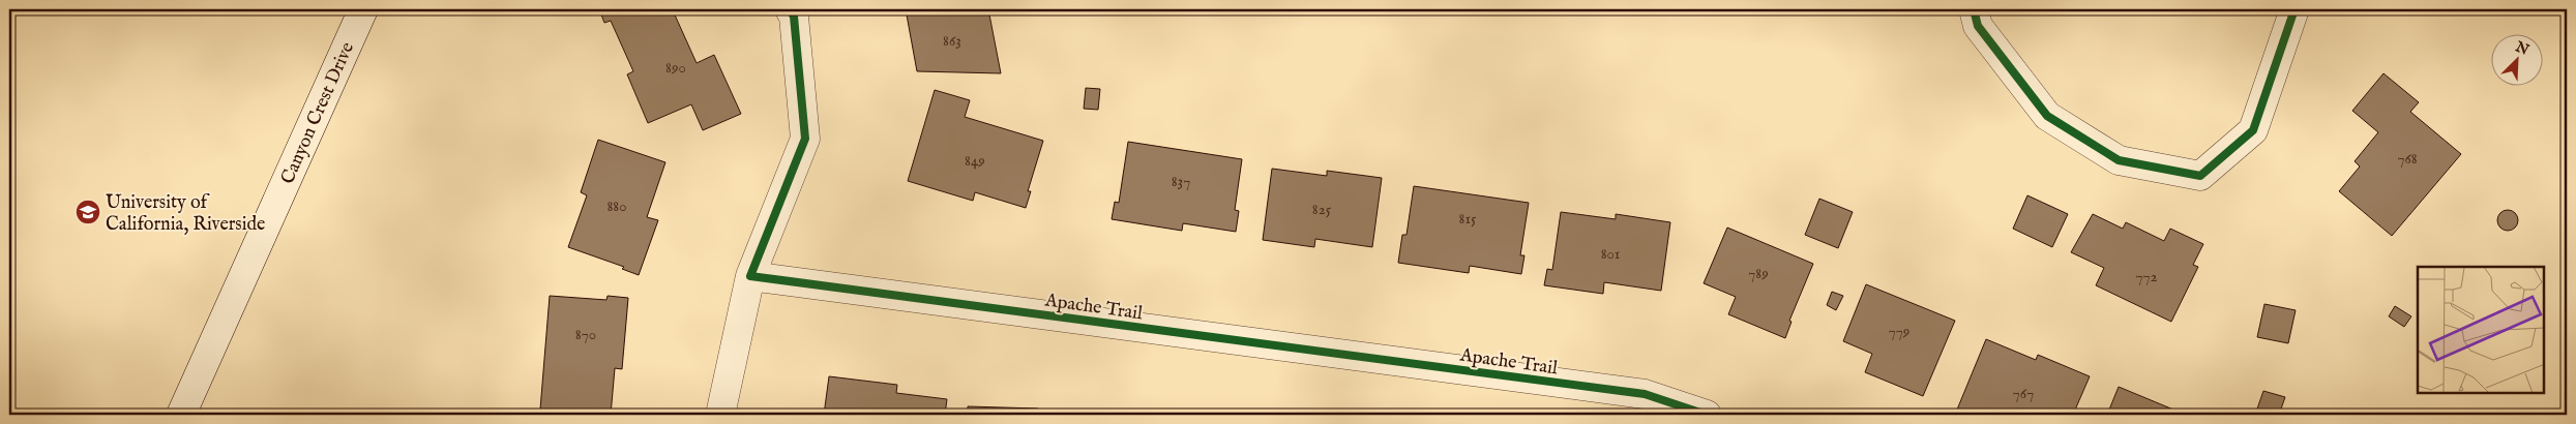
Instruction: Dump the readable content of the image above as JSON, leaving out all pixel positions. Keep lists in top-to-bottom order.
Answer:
{
  "streets": {
    "street": ["Canyon Crest Drive", "Apache Trail"]
  },
  "places": {
    "school or university": ["University of California, Riverside"]
  },
  "house_numbers": [
    "863",
    "890",
    "768",
    "849",
    "837",
    "880",
    "825",
    "815",
    "801",
    "789",
    "772",
    "779",
    "870",
    "767"
  ],
  "north": "top right"
}
